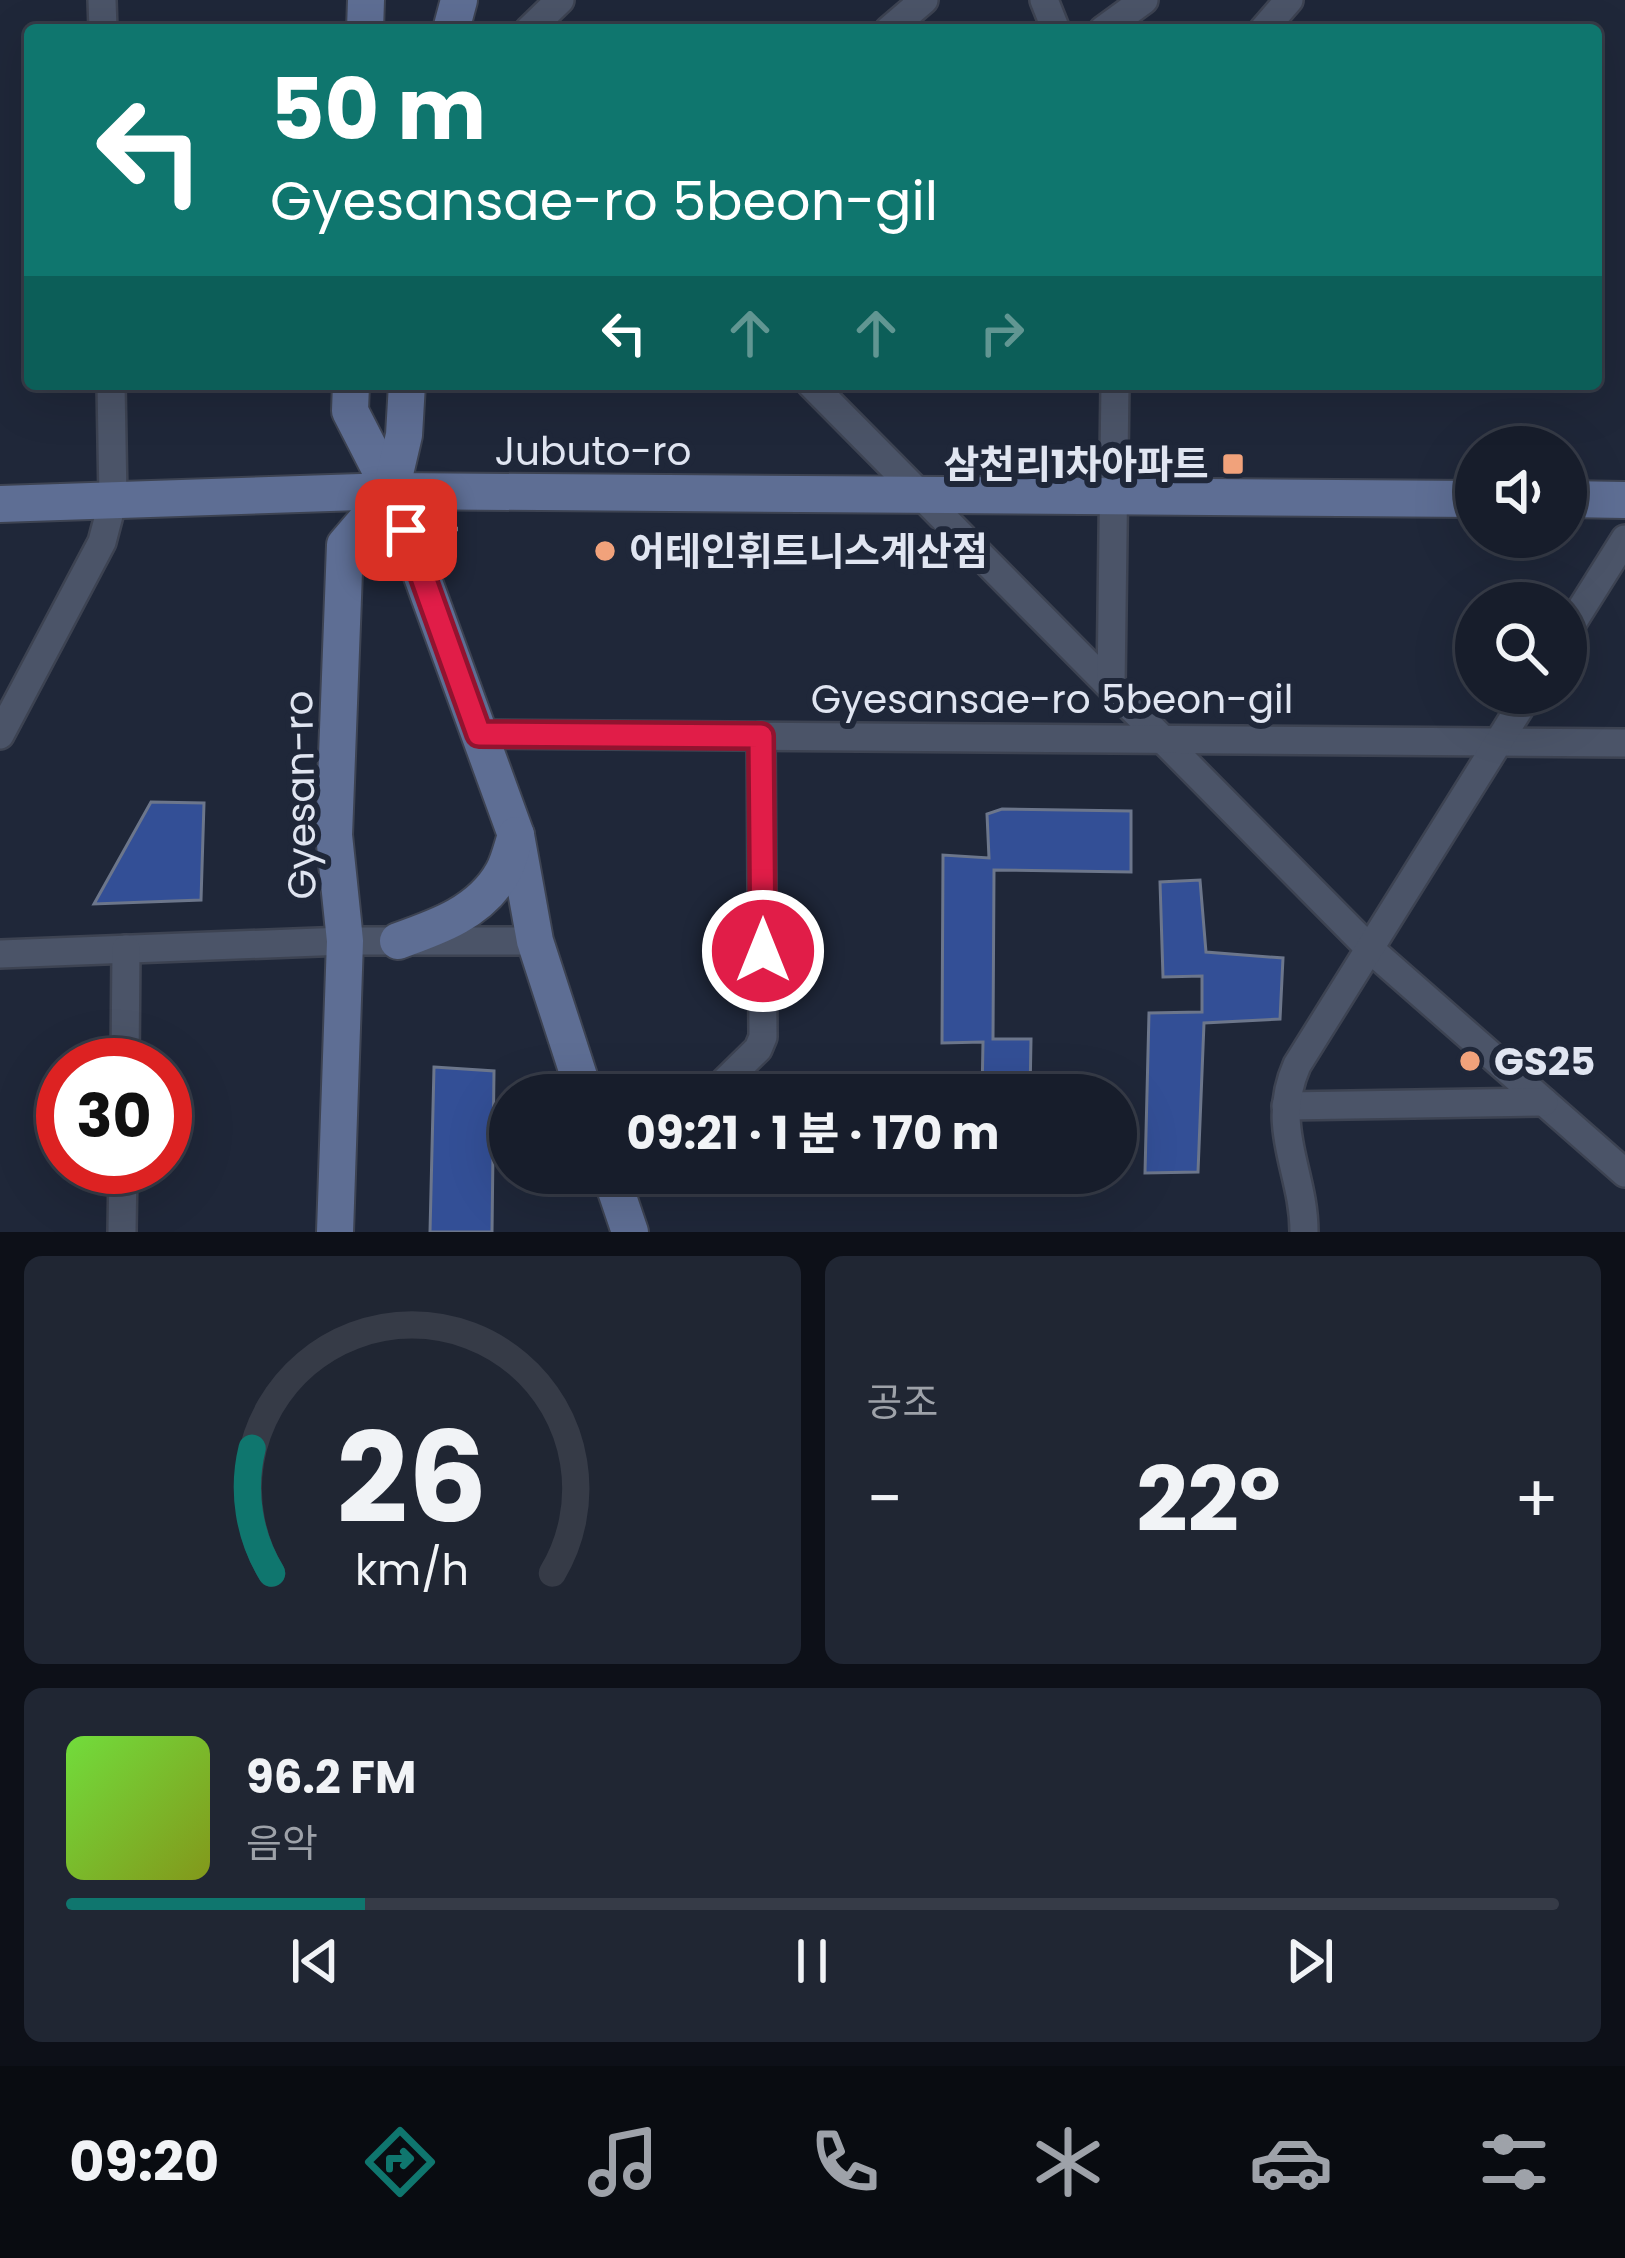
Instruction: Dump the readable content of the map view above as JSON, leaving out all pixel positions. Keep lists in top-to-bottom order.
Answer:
{
  "streets": {
    "street": ["Jubuto-ro", "Gyesansae-ro 5beon-gil", "Gyesan-ro"]
  },
  "crossings": [
    ["Jubuto-ro", "Gyesan-ro"]
  ],
  "places": {
    "transit": ["삼천리1차아파트"],
    "other": ["어테인휘트니스계산점", "GS25"]
  },
  "page": {
    "turn": ["50 m", "Gyesansae-ro 5beon-gil"],
    "limit": "30",
    "trip": "09:21 · 1 분 · 170 m",
    "tile": "공조",
    "heat": ["−", "22°", "+"],
    "song": ["96.2 FM", "음악"],
    "tabs": "09:20",
    "gauge": ["26", "km/h"]
  }
}
